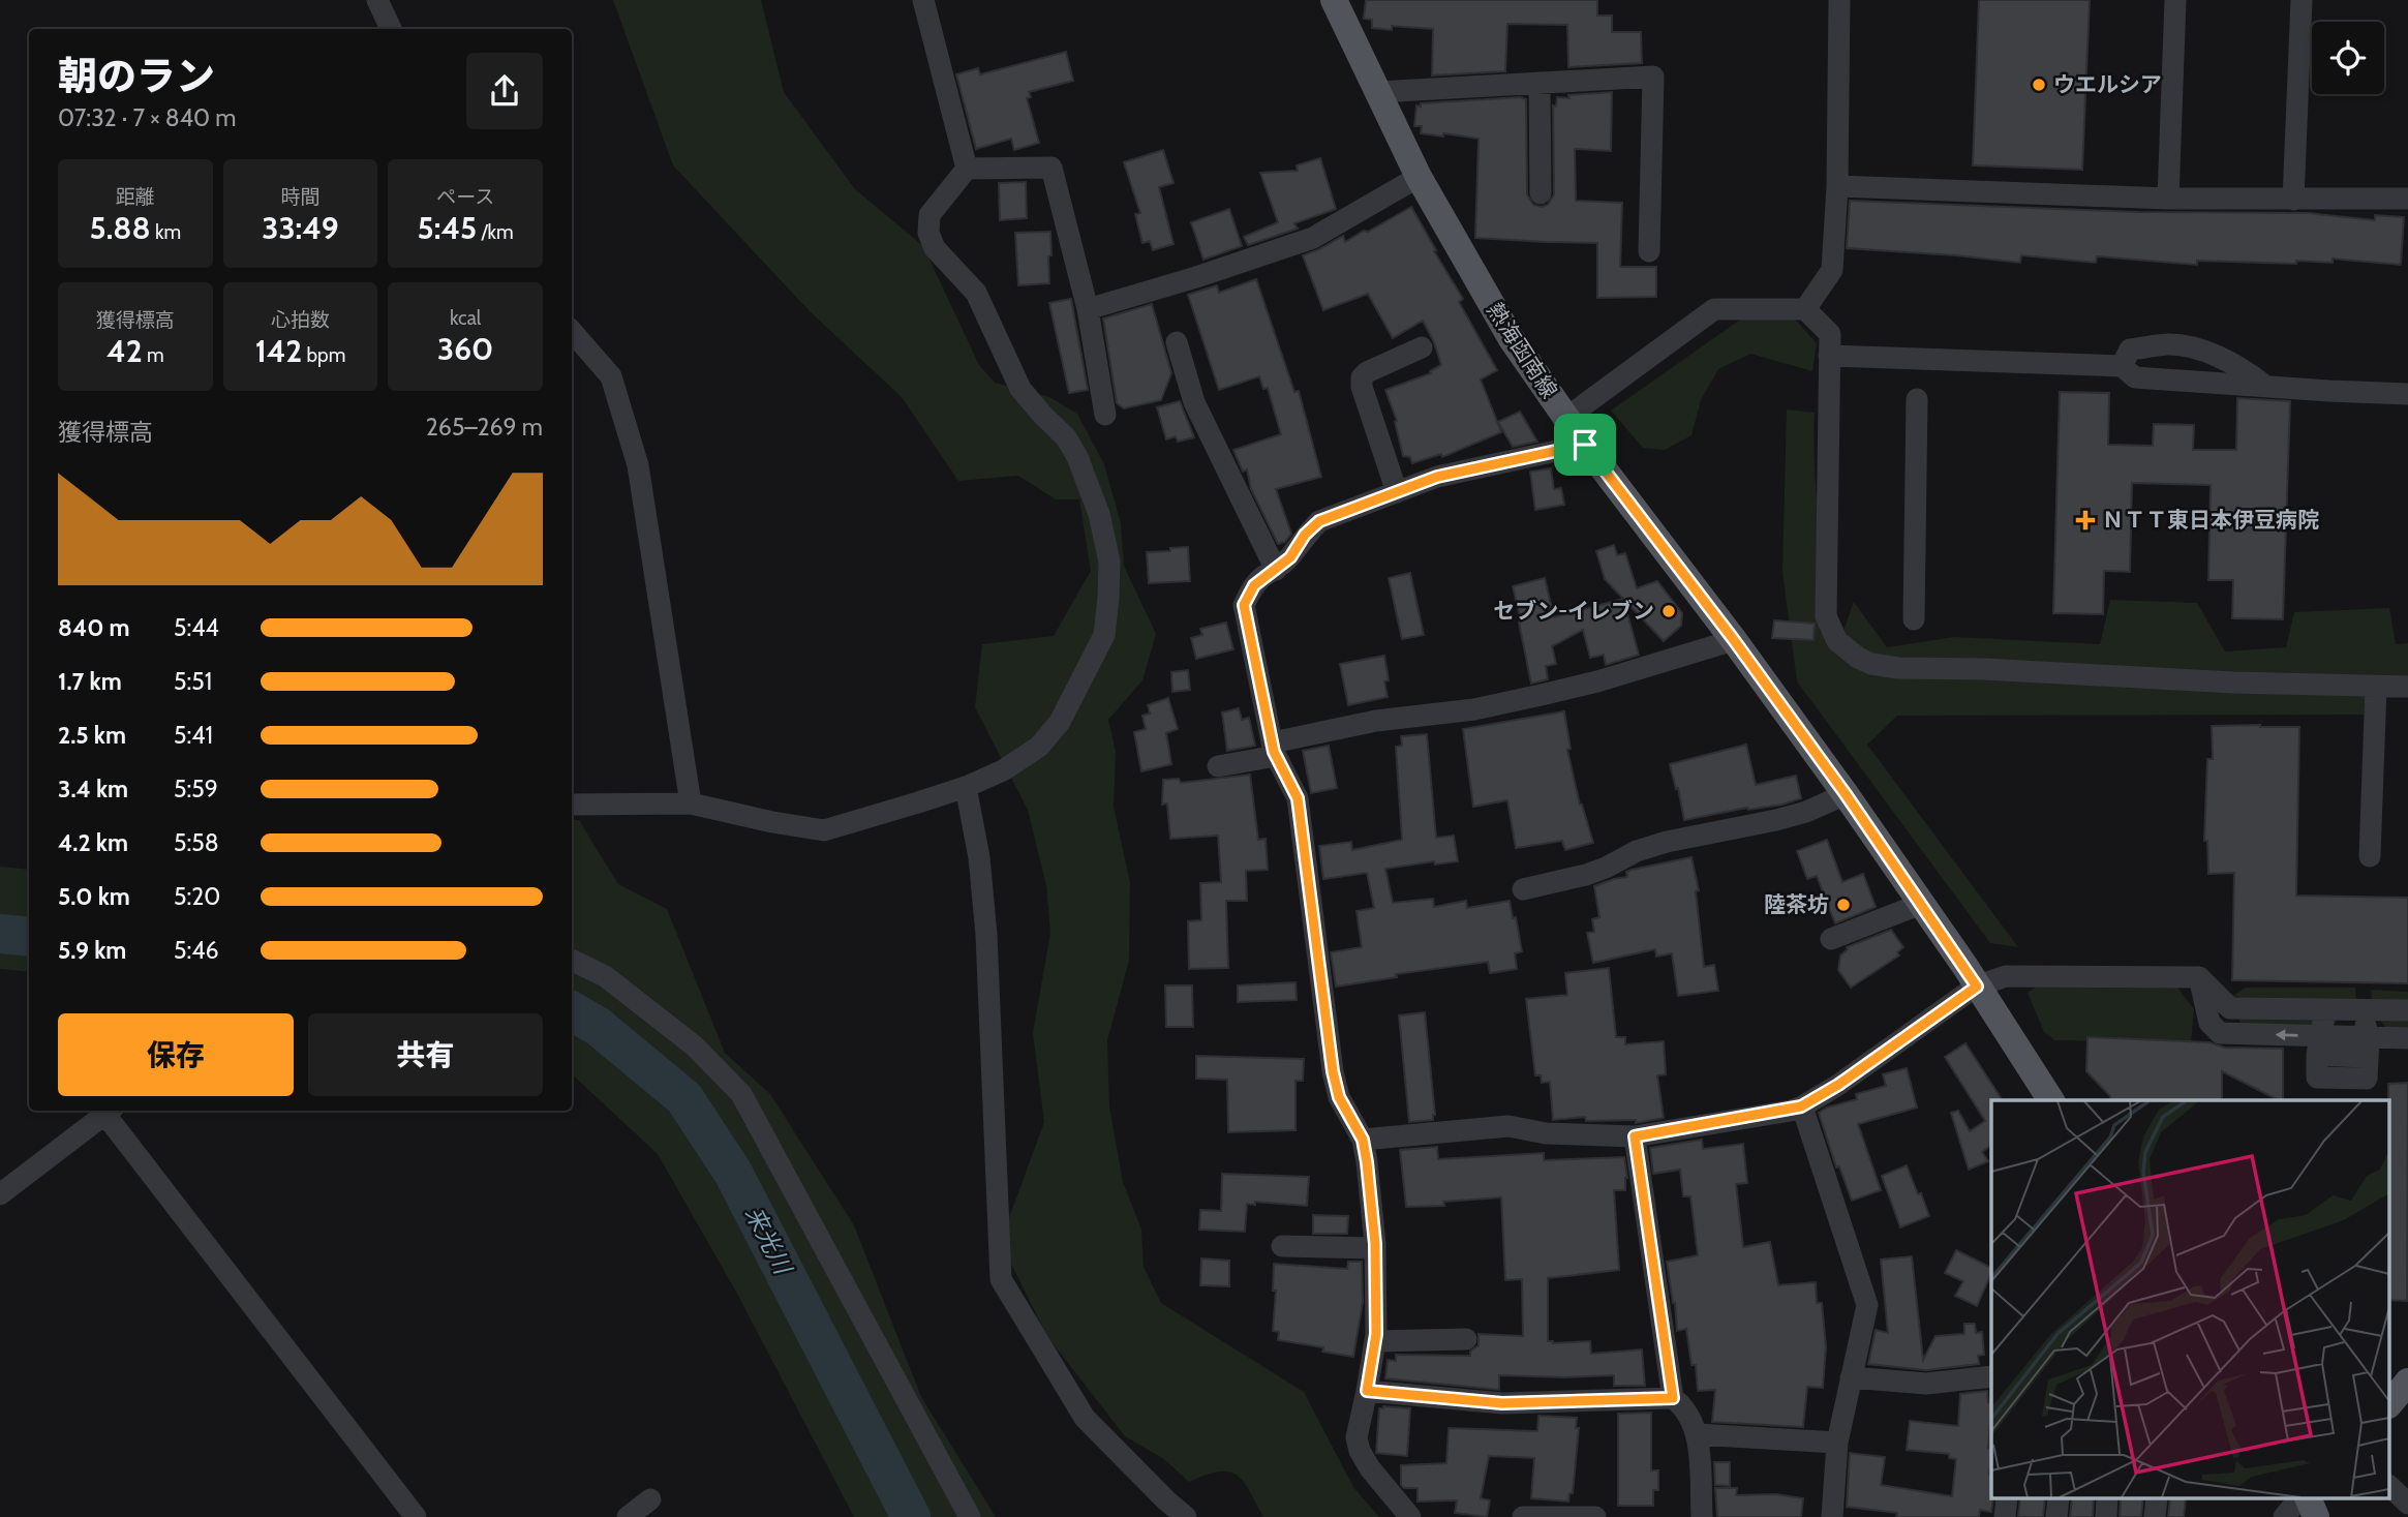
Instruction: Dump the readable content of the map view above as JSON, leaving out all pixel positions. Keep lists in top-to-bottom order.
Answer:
{
  "streets": {
    "main road": ["熱海函南線"]
  },
  "water": ["来光川"],
  "places": {
    "other": ["ウエルシア", "セブン-イレブン", "陸茶坊"],
    "health": ["ＮＴＴ東日本伊豆病院"]
  },
  "page": {
    "heading": ["朝のラン", "07:32 · 7 × 840 m"],
    "stats": [
      ["距離", "5.88 km"],
      ["時間", "33:49"],
      ["ペース", "5:45 /km"],
      ["獲得標高", "42 m"],
      ["心拍数", "142 bpm"],
      ["kcal", "360"]
    ],
    "chart": ["獲得標高", "265–269 m"],
    "list": [
      {
        "name": "840 m",
        "note": "5:44"
      },
      {
        "name": "1.7 km",
        "note": "5:51"
      },
      {
        "name": "2.5 km",
        "note": "5:41"
      },
      {
        "name": "3.4 km",
        "note": "5:59"
      },
      {
        "name": "4.2 km",
        "note": "5:58"
      },
      {
        "name": "5.0 km",
        "note": "5:20"
      },
      {
        "name": "5.9 km",
        "note": "5:46"
      }
    ],
    "buttons": ["保存", "共有"]
  }
}
